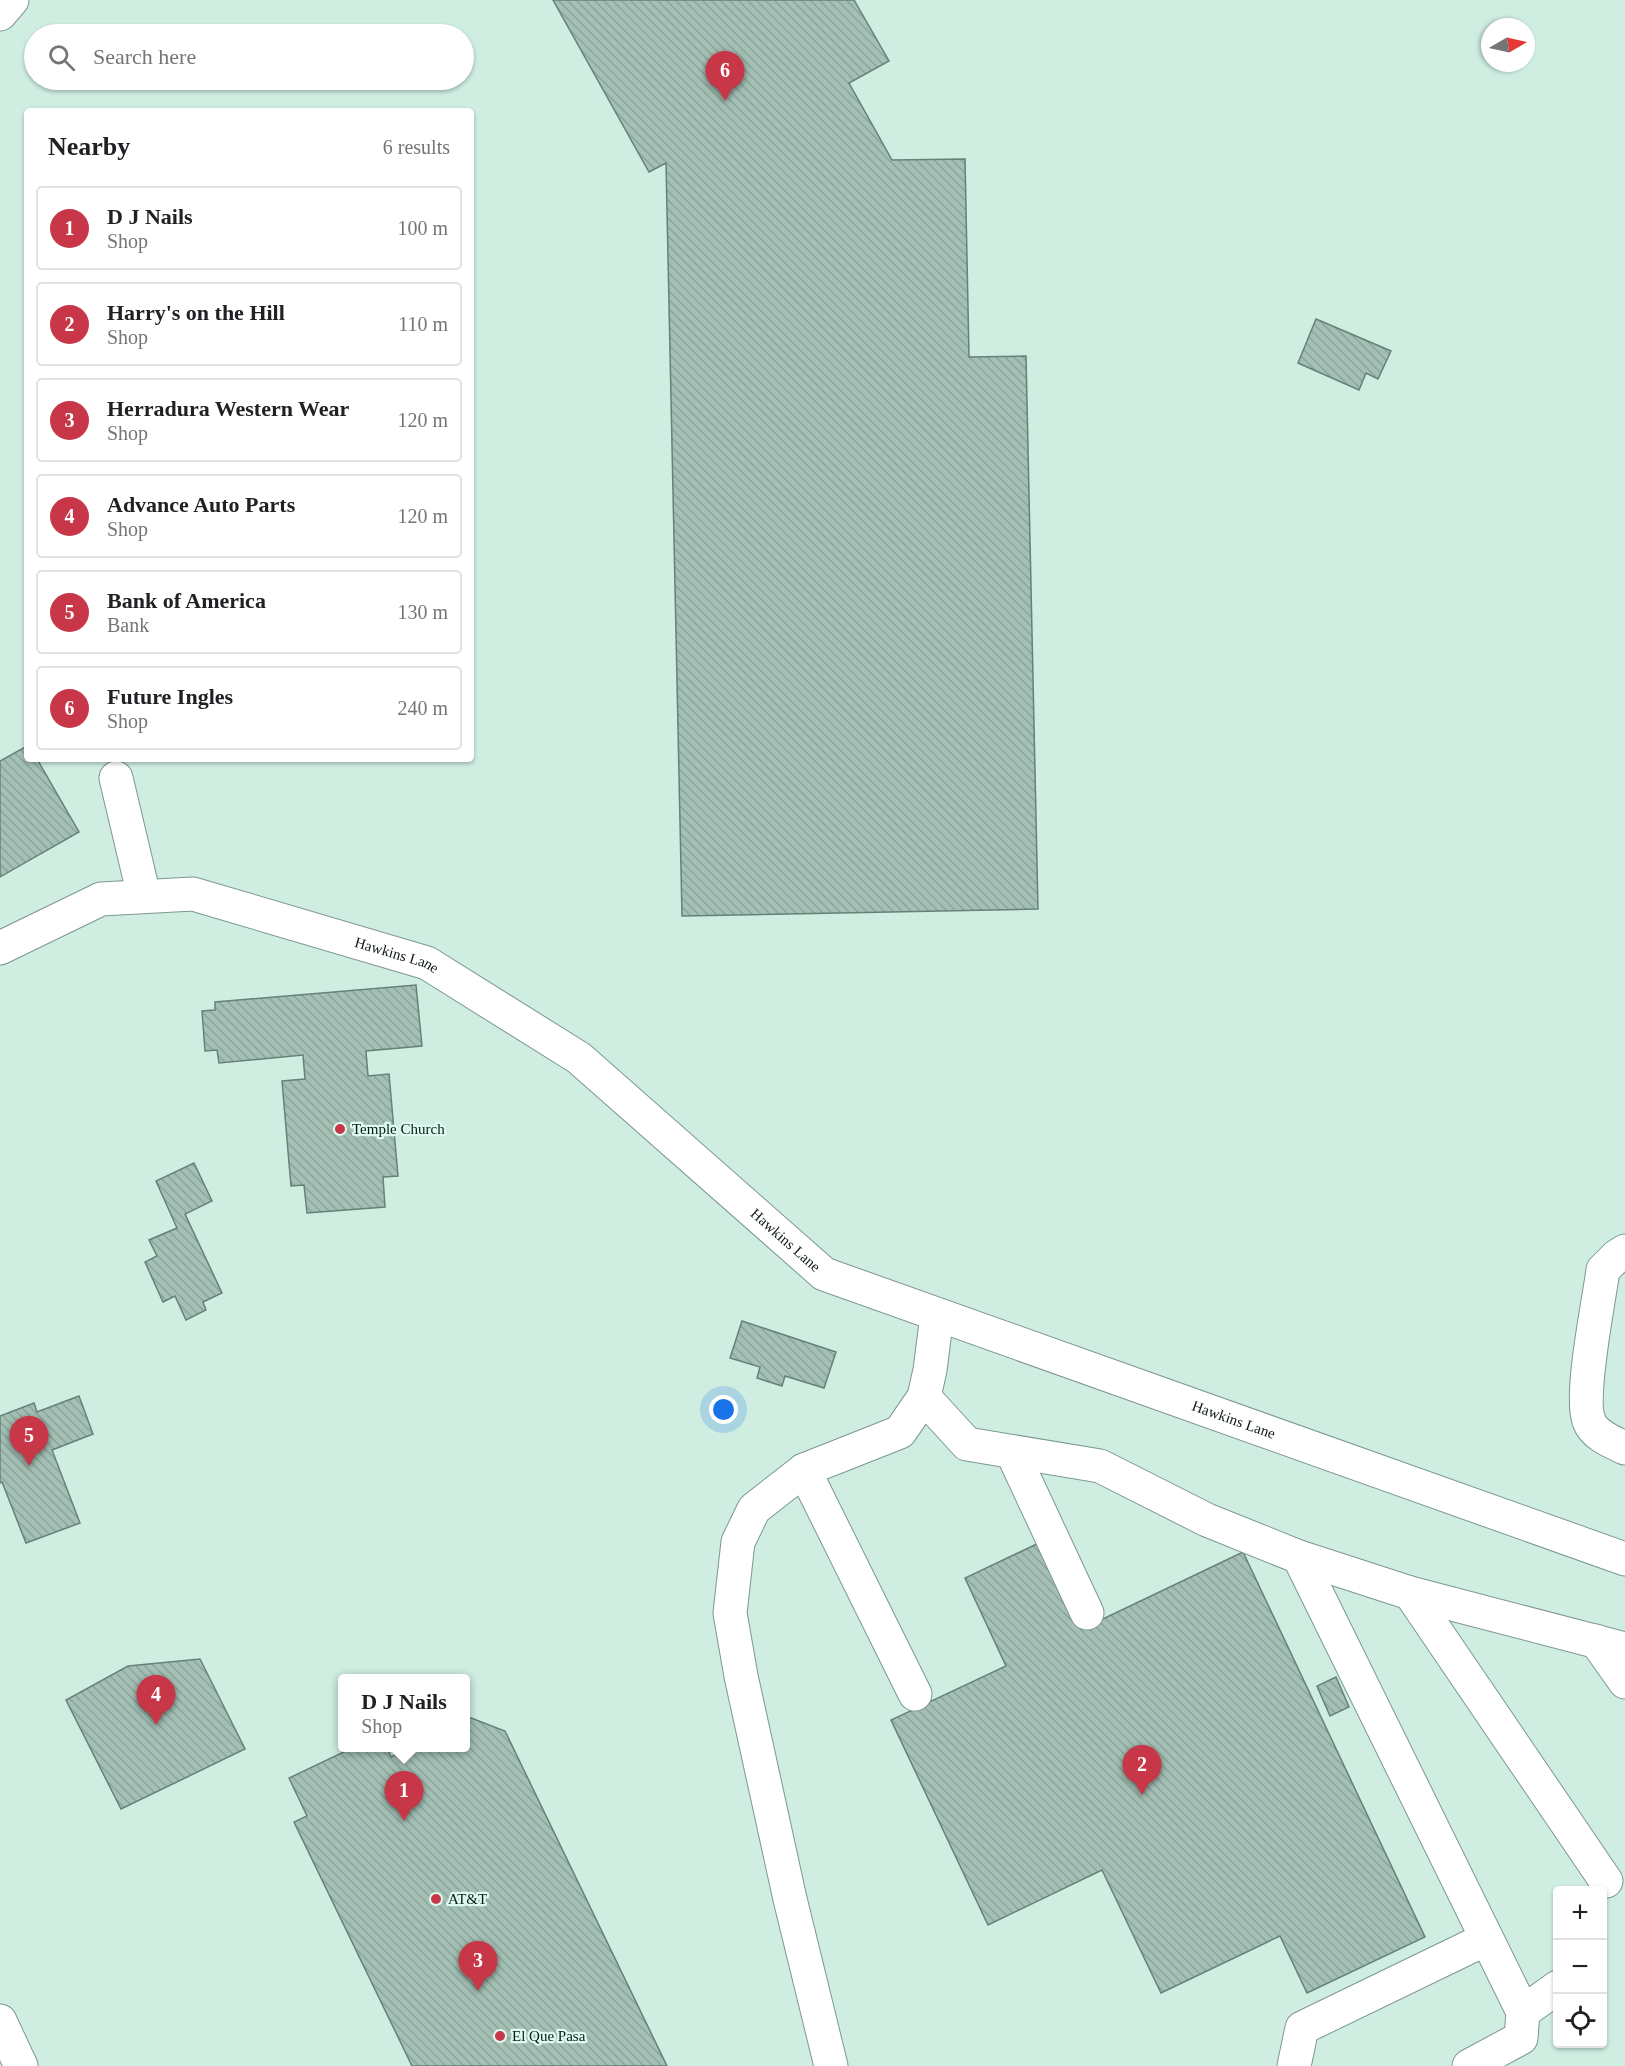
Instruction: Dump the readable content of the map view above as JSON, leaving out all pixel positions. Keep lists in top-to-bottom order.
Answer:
{
  "streets": {
    "street": ["Hawkins Lane"]
  },
  "places": ["Temple Church", "AT&T", "El Que Pasa"],
  "north": "right",
  "page": {
    "search": "Search here",
    "pins": [
      "6",
      "5",
      "4",
      "2",
      "1",
      "3"
    ],
    "heading": ["Nearby", "6 results"],
    "list": [
      {
        "mark": "1",
        "name": "D J Nails",
        "note": "Shop",
        "value": "100 m"
      },
      {
        "mark": "2",
        "name": "Harry's on the Hill",
        "note": "Shop",
        "value": "110 m"
      },
      {
        "mark": "3",
        "name": "Herradura Western Wear",
        "note": "Shop",
        "value": "120 m"
      },
      {
        "mark": "4",
        "name": "Advance Auto Parts",
        "note": "Shop",
        "value": "120 m"
      },
      {
        "mark": "5",
        "name": "Bank of America",
        "note": "Bank",
        "value": "130 m"
      },
      {
        "mark": "6",
        "name": "Future Ingles",
        "note": "Shop",
        "value": "240 m"
      }
    ],
    "popup": ["D J Nails", "Shop"],
    "map_buttons": ["+", "−"]
  }
}
